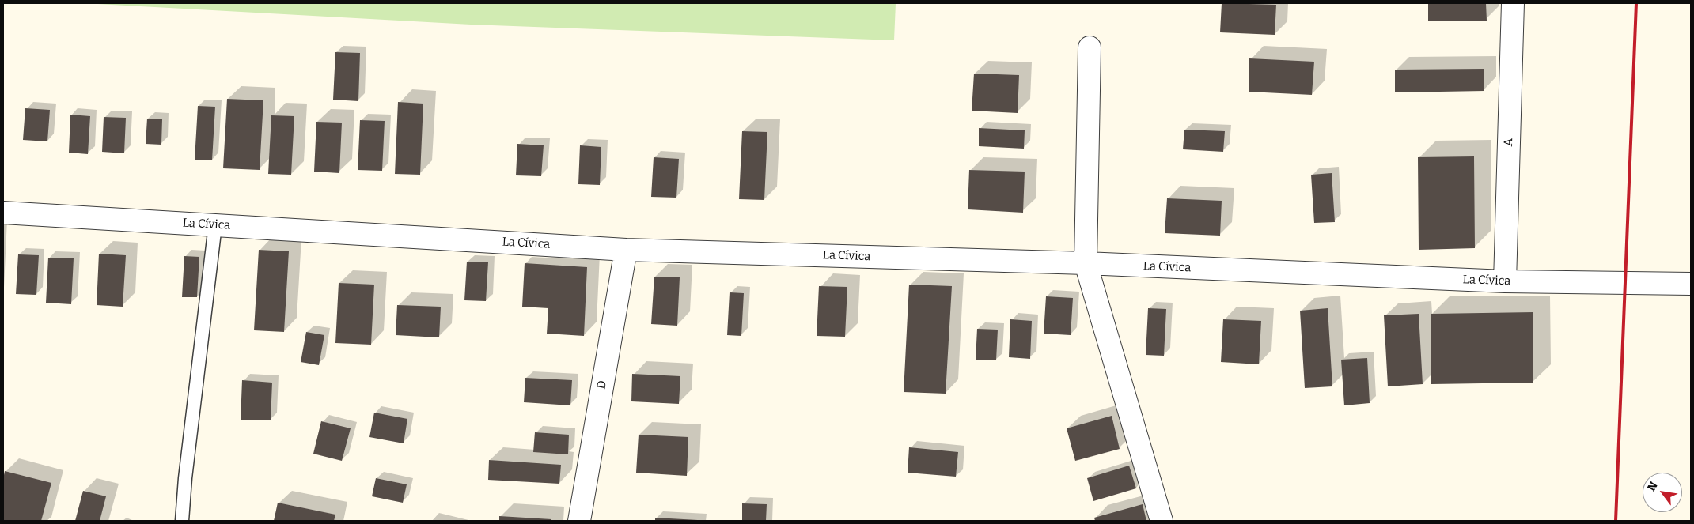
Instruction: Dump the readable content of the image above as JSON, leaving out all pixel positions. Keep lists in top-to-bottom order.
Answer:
{
  "streets": {
    "street": ["A", "La Cívica", "D"]
  },
  "crossings": [
    ["A", "La Cívica"],
    ["La Cívica", "D"]
  ],
  "north": "top left"
}
